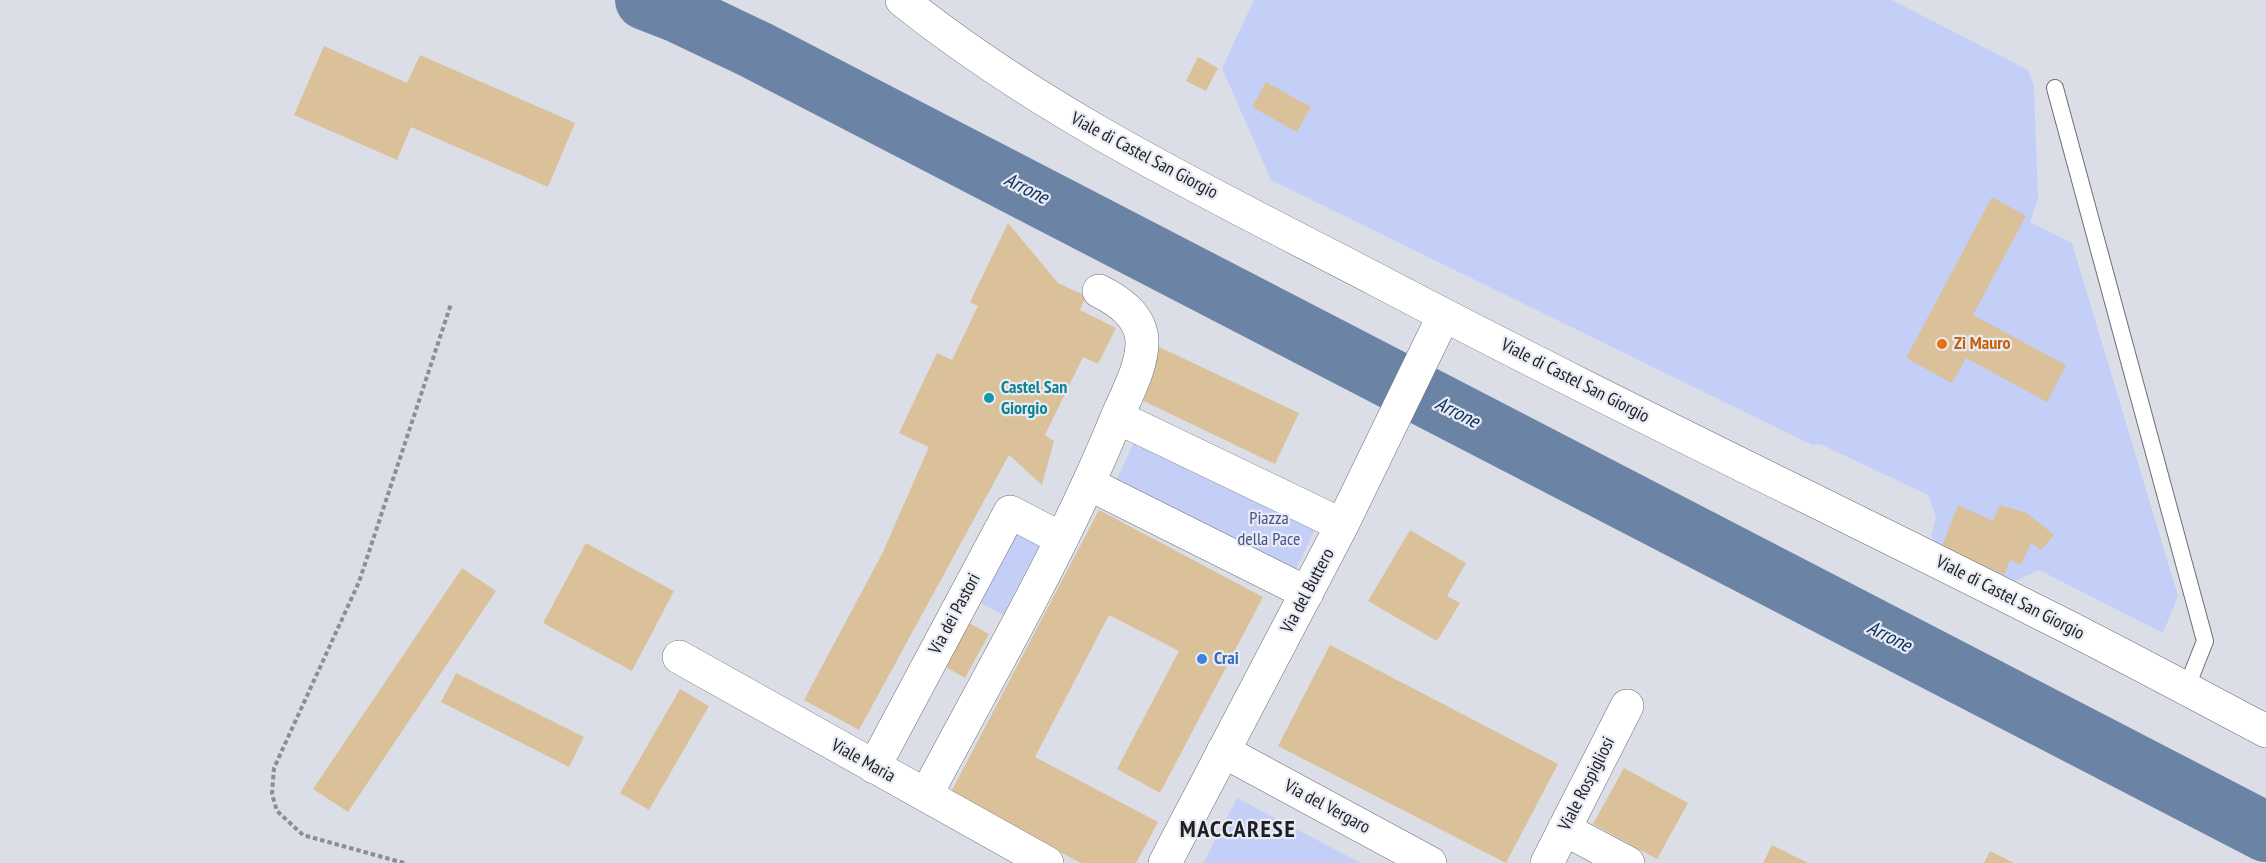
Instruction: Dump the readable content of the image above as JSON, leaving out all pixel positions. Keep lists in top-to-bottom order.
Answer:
{
  "streets": {
    "street": [
      "Viale di Castel San Giorgio",
      "Via del Buttero",
      "Via dei Pastori",
      "Viale Maria",
      "Viale Rospigliosi",
      "Via del Vergaro"
    ]
  },
  "crossings": [
    ["Viale di Castel San Giorgio", "Via del Buttero"],
    ["Via del Buttero", "Via del Vergaro"],
    ["Via dei Pastori", "Viale Maria"]
  ],
  "districts": ["MACCARESE"],
  "water": ["Arrone"],
  "parks": ["Piazza della Pace"],
  "places": ["Zi Mauro", "Castel San Giorgio", "Crai"]
}
